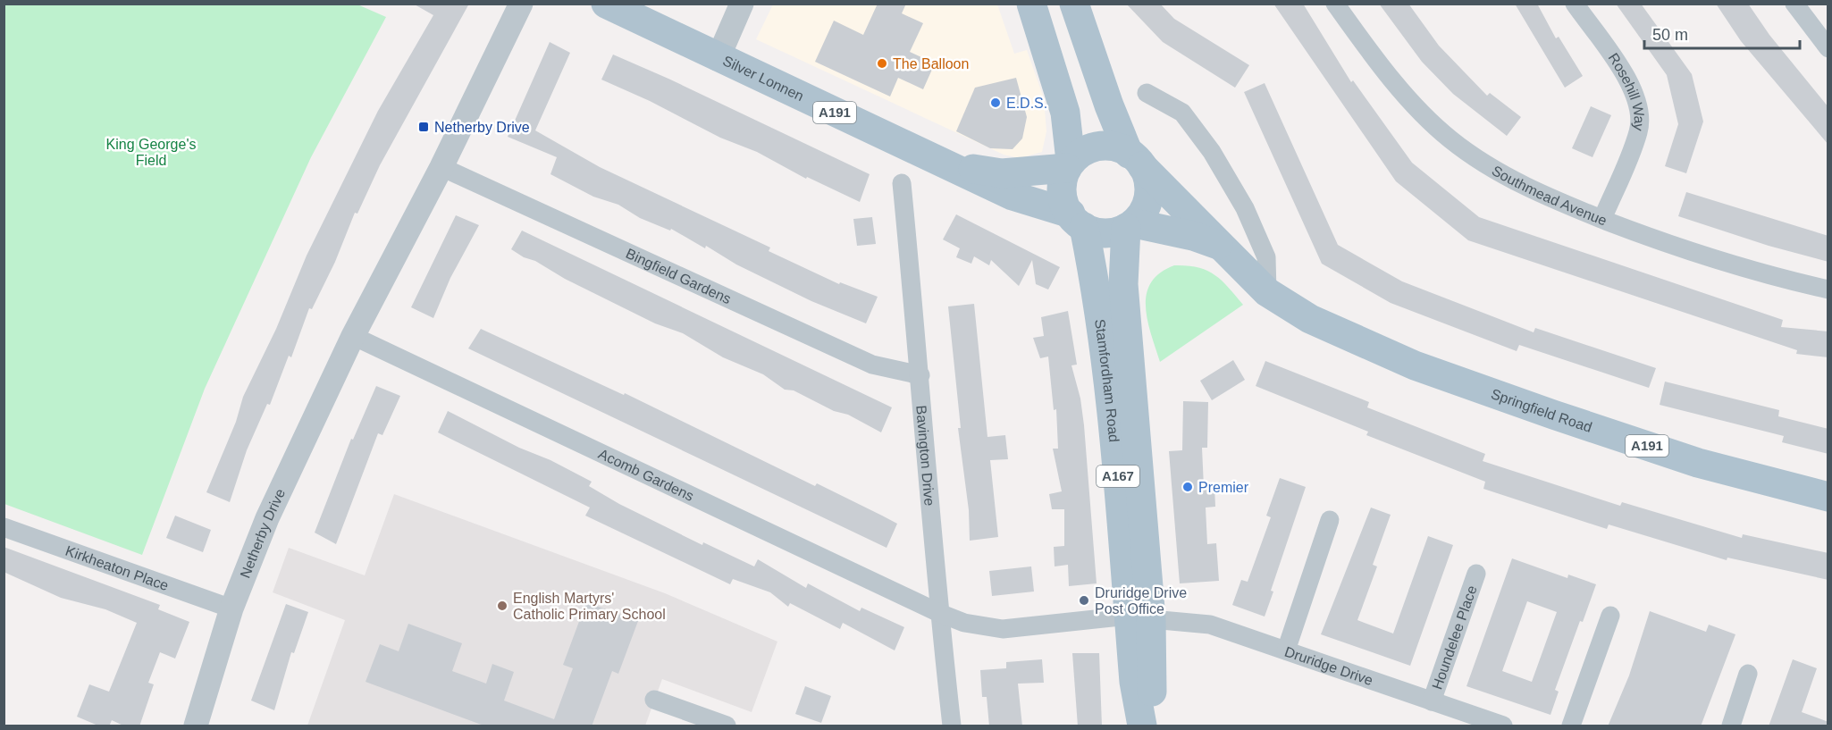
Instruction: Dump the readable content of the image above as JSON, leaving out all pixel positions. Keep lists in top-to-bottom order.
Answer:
{
  "streets": {
    "main road": [
      "Silver Lonnen",
      "A191",
      "Stamfordham Road",
      "Springfield Road",
      "A167"
    ],
    "street": [
      "Rosehill Way",
      "Southmead Avenue",
      "Bingfield Gardens",
      "Bavington Drive",
      "Acomb Gardens",
      "Netherby Drive",
      "Kirkheaton Place",
      "Houndelee Place",
      "Druridge Drive"
    ]
  },
  "crossings": [
    ["Silver Lonnen", "Stamfordham Road"],
    ["Silver Lonnen", "Springfield Road"],
    ["Rosehill Way", "Southmead Avenue"],
    ["Bingfield Gardens", "Bavington Drive"],
    ["Bingfield Gardens", "Netherby Drive"],
    ["Stamfordham Road", "Springfield Road"],
    ["Stamfordham Road", "Acomb Gardens"],
    ["Stamfordham Road", "Druridge Drive"],
    ["Bavington Drive", "Acomb Gardens"],
    ["Acomb Gardens", "Netherby Drive"],
    ["Acomb Gardens", "Druridge Drive"],
    ["Netherby Drive", "Kirkheaton Place"],
    ["Houndelee Place", "Druridge Drive"]
  ],
  "parks": ["King George's Field"],
  "places": {
    "other": [
      "The Balloon",
      "E.D.S.",
      "Premier",
      "Druridge Drive Post Office",
      "English Martyrs' Catholic Primary School"
    ],
    "transit": ["Netherby Drive"]
  },
  "scale_bar": "50 m"
}
